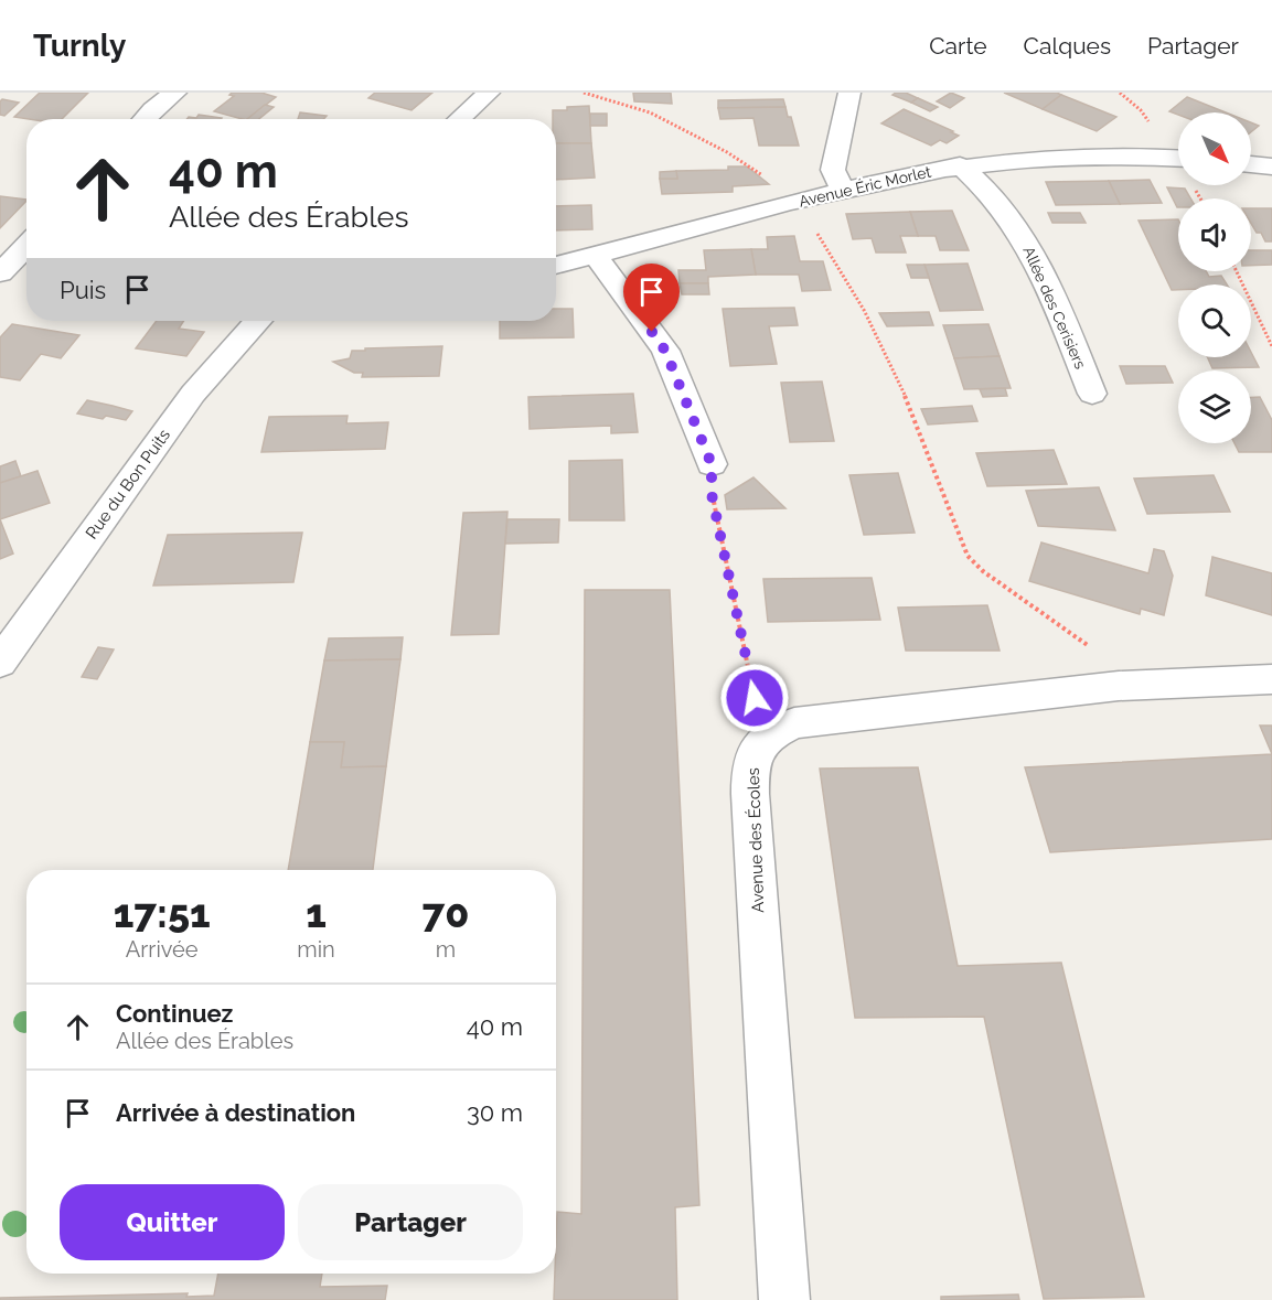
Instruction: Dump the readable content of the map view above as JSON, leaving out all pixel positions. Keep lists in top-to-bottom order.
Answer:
{
  "streets": {
    "street": [
      "Avenue Éric Morlet",
      "Allée des Cerisiers",
      "Rue du Bon Puits",
      "Avenue des Écoles"
    ]
  },
  "crossings": [
    ["Avenue Éric Morlet", "Allée des Cerisiers"]
  ],
  "north": "bottom right",
  "page": {
    "header": "Turnly",
    "nav": ["Carte", "Calques", "Partager"],
    "turn": ["40 m", "Allée des Érables"],
    "then": "Puis",
    "eta": [
      "17:51",
      "Arrivée",
      "1",
      "min",
      "70",
      "m"
    ],
    "list": [
      {
        "name": "Continuez",
        "note": "Allée des Érables",
        "value": "40 m"
      },
      {
        "name": "Arrivée à destination",
        "value": "30 m"
      }
    ],
    "buttons": ["Quitter", "Partager"]
  }
}
